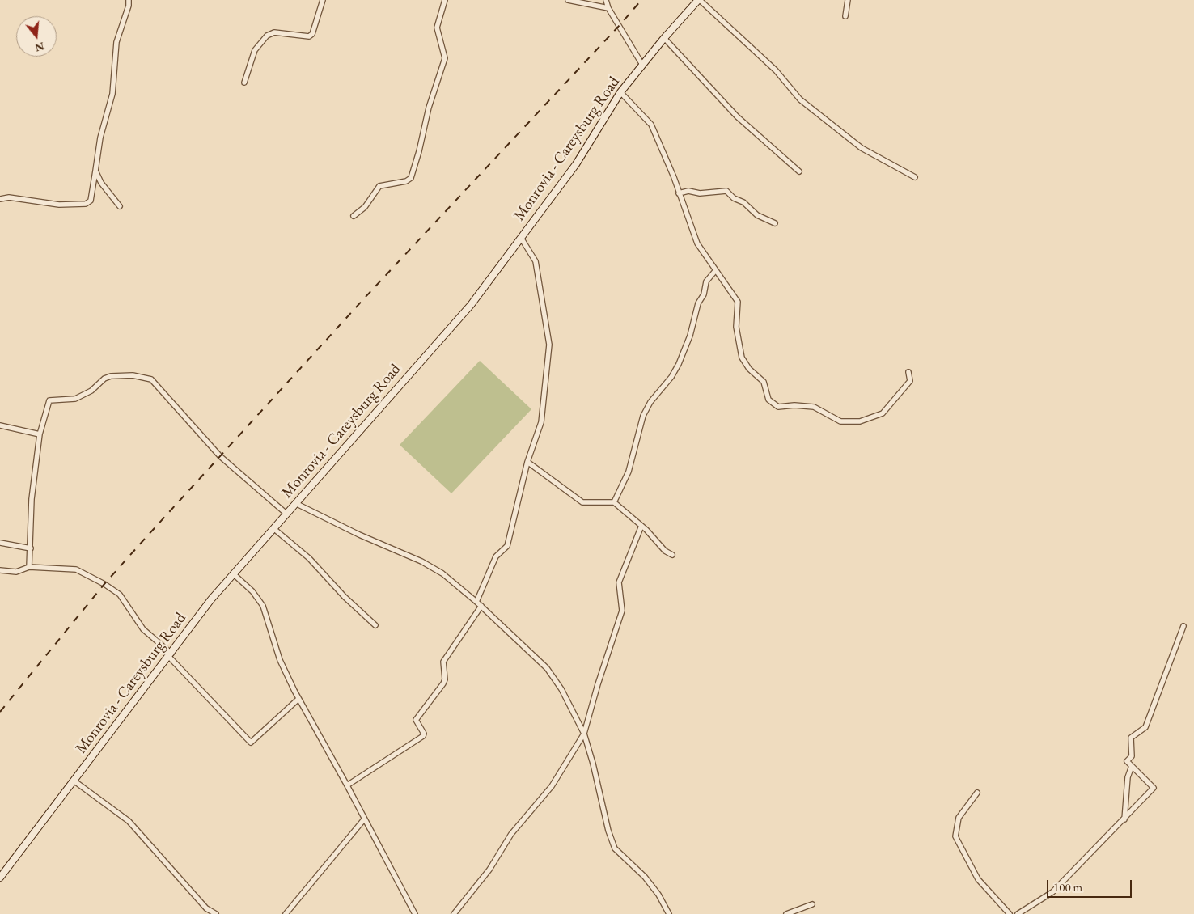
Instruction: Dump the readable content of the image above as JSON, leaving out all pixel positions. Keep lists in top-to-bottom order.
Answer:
{
  "streets": {
    "main road": ["Monrovia - Careysburg Road"]
  },
  "scale_bar": "100 m",
  "north": "bottom"
}
